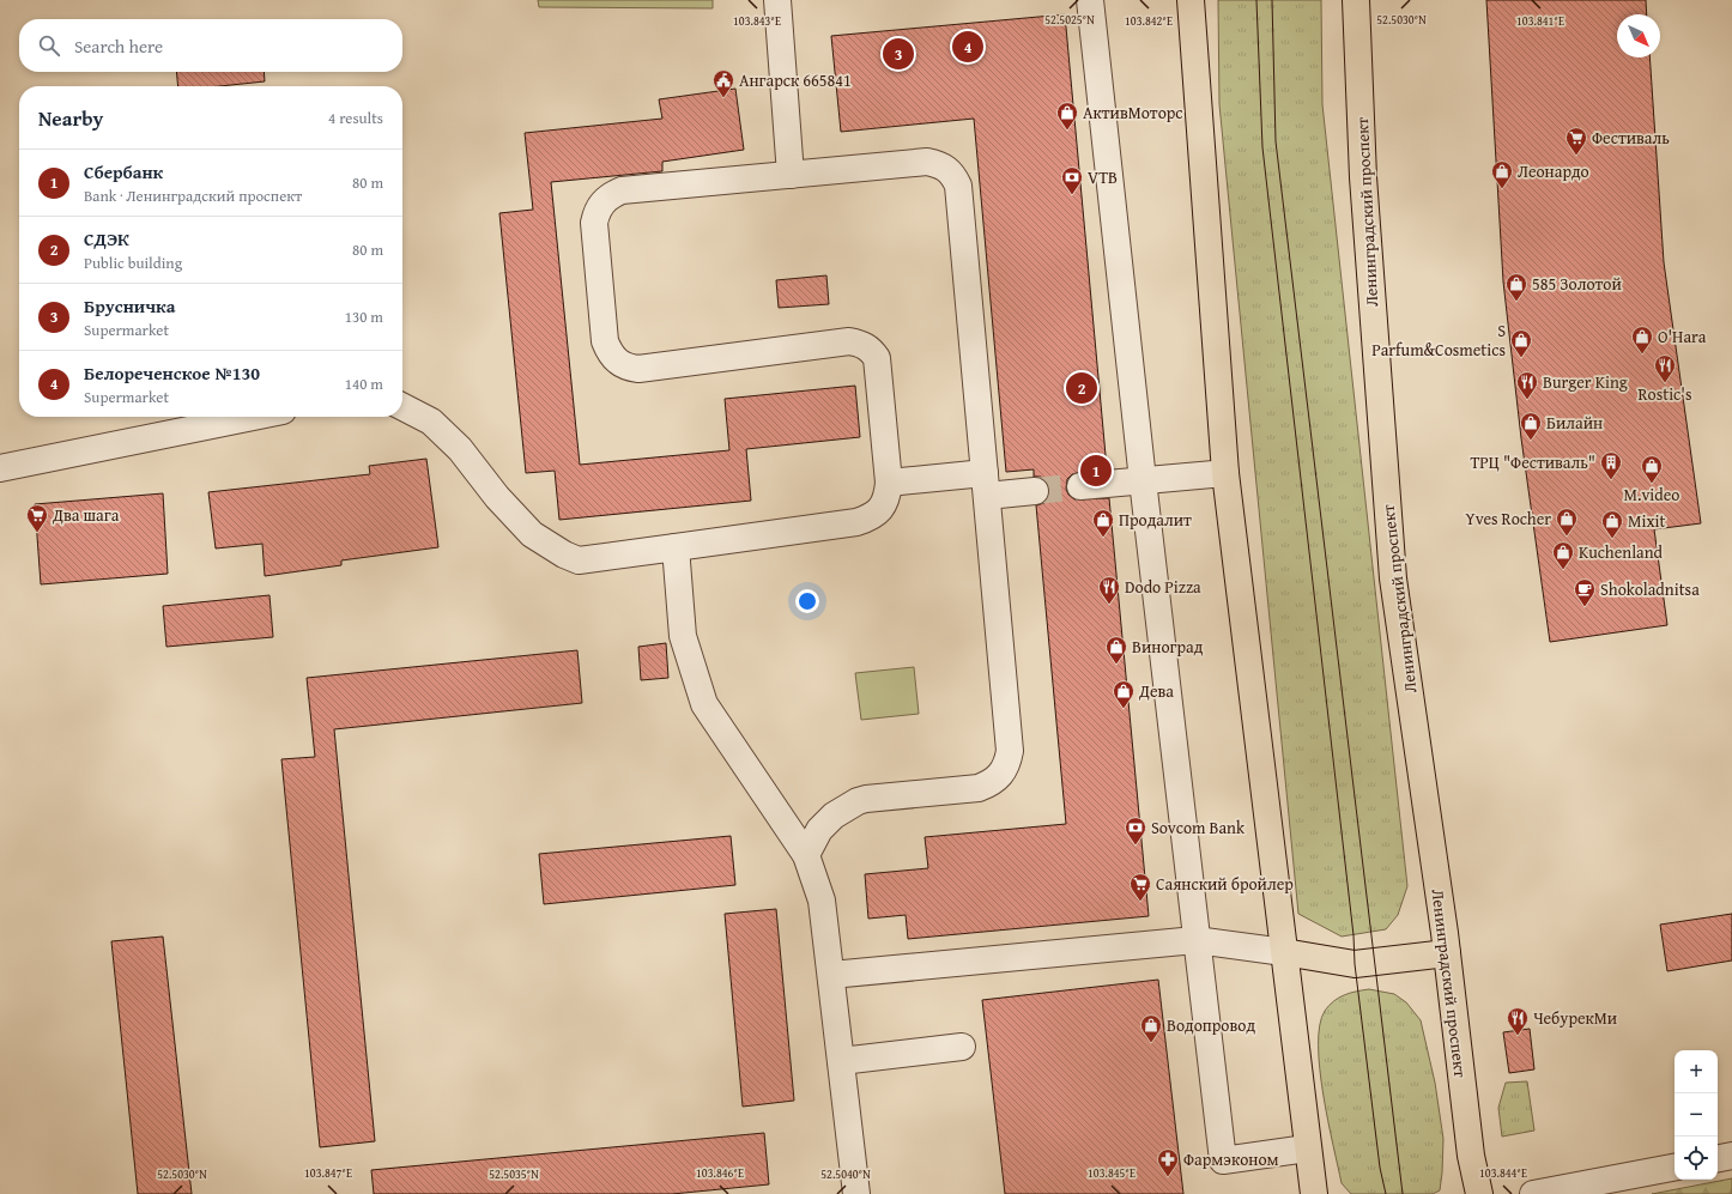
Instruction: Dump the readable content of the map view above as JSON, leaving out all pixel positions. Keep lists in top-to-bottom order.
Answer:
{
  "streets": {
    "main road": ["Ленинградский проспект"]
  },
  "places": {
    "public building": ["Ангарск 665841"],
    "shop": [
      "АктивМоторс",
      "Леонардо",
      "585 Золотой",
      "O'Hara",
      "S Parfum&Cosmetics",
      "Билайн",
      "M.video",
      "Yves Rocher",
      "Продалит",
      "Mixit",
      "Kuchenland",
      "Виноград",
      "Дева",
      "Водопровод"
    ],
    "supermarket": ["Фестиваль", "Два шага", "Саянский бройлер"],
    "bank": ["VTB", "Sovcom Bank"],
    "restaurant": [
      "Rostic's",
      "Burger King",
      "Dodo Pizza",
      "ЧебурекМи"
    ],
    "building": ["ТРЦ \"Фестиваль\""],
    "cafe": ["Shokoladnitsa"],
    "pharmacy": ["Фармэконом"]
  },
  "north": "bottom right",
  "page": {
    "search": "Search here",
    "pins": [
      "4",
      "3",
      "2",
      "1"
    ],
    "heading": ["Nearby", "4 results"],
    "list": [
      {
        "mark": "1",
        "name": "Сбербанк",
        "note": "Bank · Ленинградский проспект",
        "value": "80 m"
      },
      {
        "mark": "2",
        "name": "СДЭК",
        "note": "Public building",
        "value": "80 m"
      },
      {
        "mark": "3",
        "name": "Брусничка",
        "note": "Supermarket",
        "value": "130 m"
      },
      {
        "mark": "4",
        "name": "Белореченское №130",
        "note": "Supermarket",
        "value": "140 m"
      }
    ],
    "map_buttons": ["+", "−"]
  },
  "coordinates": [
    "52.5025°N",
    "52.5030°N",
    "103.843°E",
    "103.842°E",
    "103.841°E",
    "103.847°E",
    "103.846°E",
    "103.845°E",
    "103.844°E",
    "52.5035°N",
    "52.5040°N"
  ]
}
